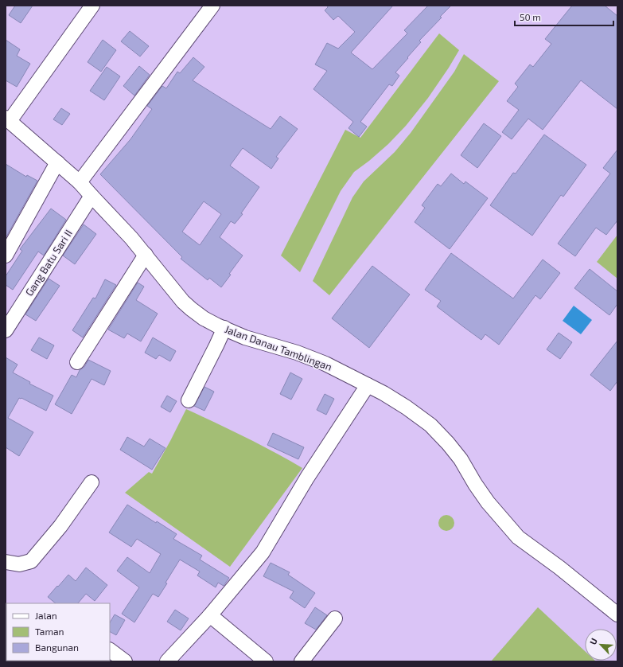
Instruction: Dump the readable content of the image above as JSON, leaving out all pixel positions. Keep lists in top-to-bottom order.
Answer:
{
  "streets": {
    "street": ["Gang Batu Sari II", "Jalan Danau Tamblingan"]
  },
  "crossings": [
    ["Gang Batu Sari II", "Jalan Danau Tamblingan"]
  ],
  "legend": ["Jalan", "Taman", "Bangunan"],
  "scale_bar": "50 m",
  "north": "top left"
}
